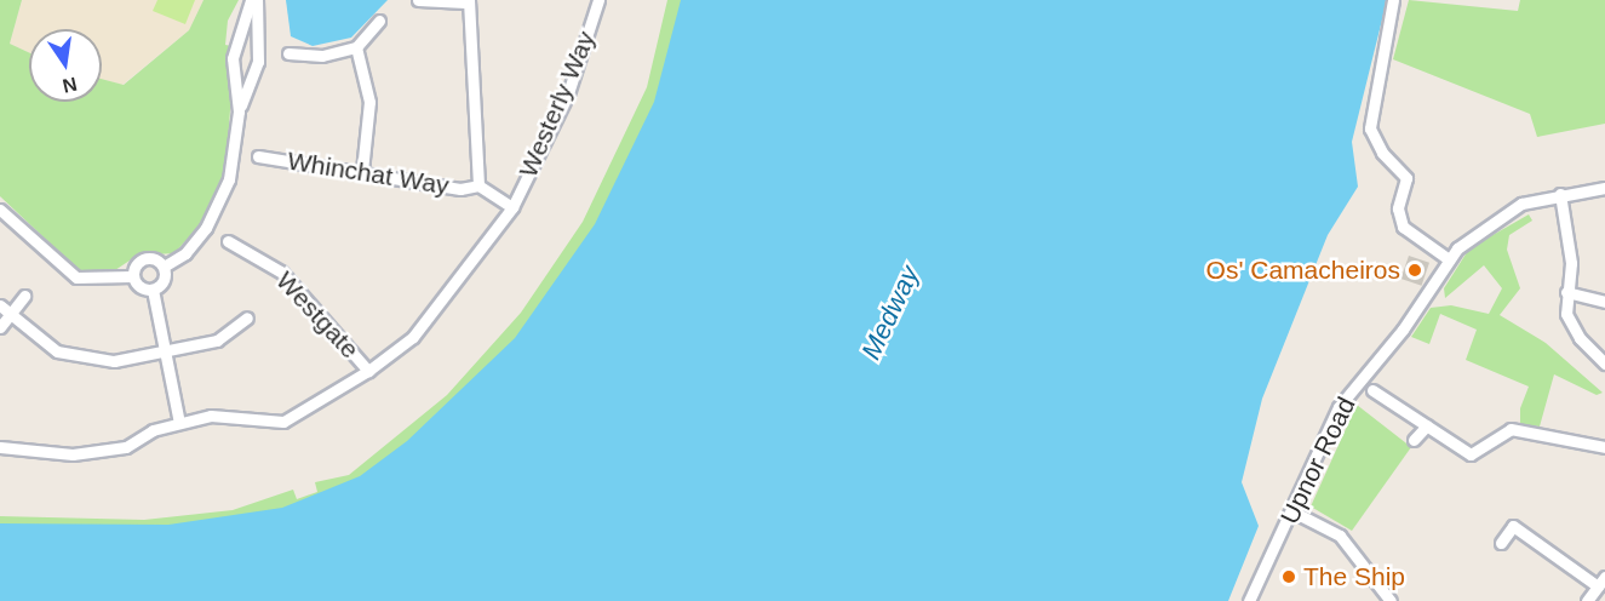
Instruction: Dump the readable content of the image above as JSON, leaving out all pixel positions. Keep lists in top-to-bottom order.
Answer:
{
  "streets": {
    "street": [
      "Westerly Way",
      "Whinchat Way",
      "Westgate",
      "Upnor Road"
    ]
  },
  "crossings": [
    ["Westerly Way", "Westgate"]
  ],
  "water": ["Medway"],
  "places": ["Os' Camacheiros", "The Ship"],
  "north": "bottom"
}
